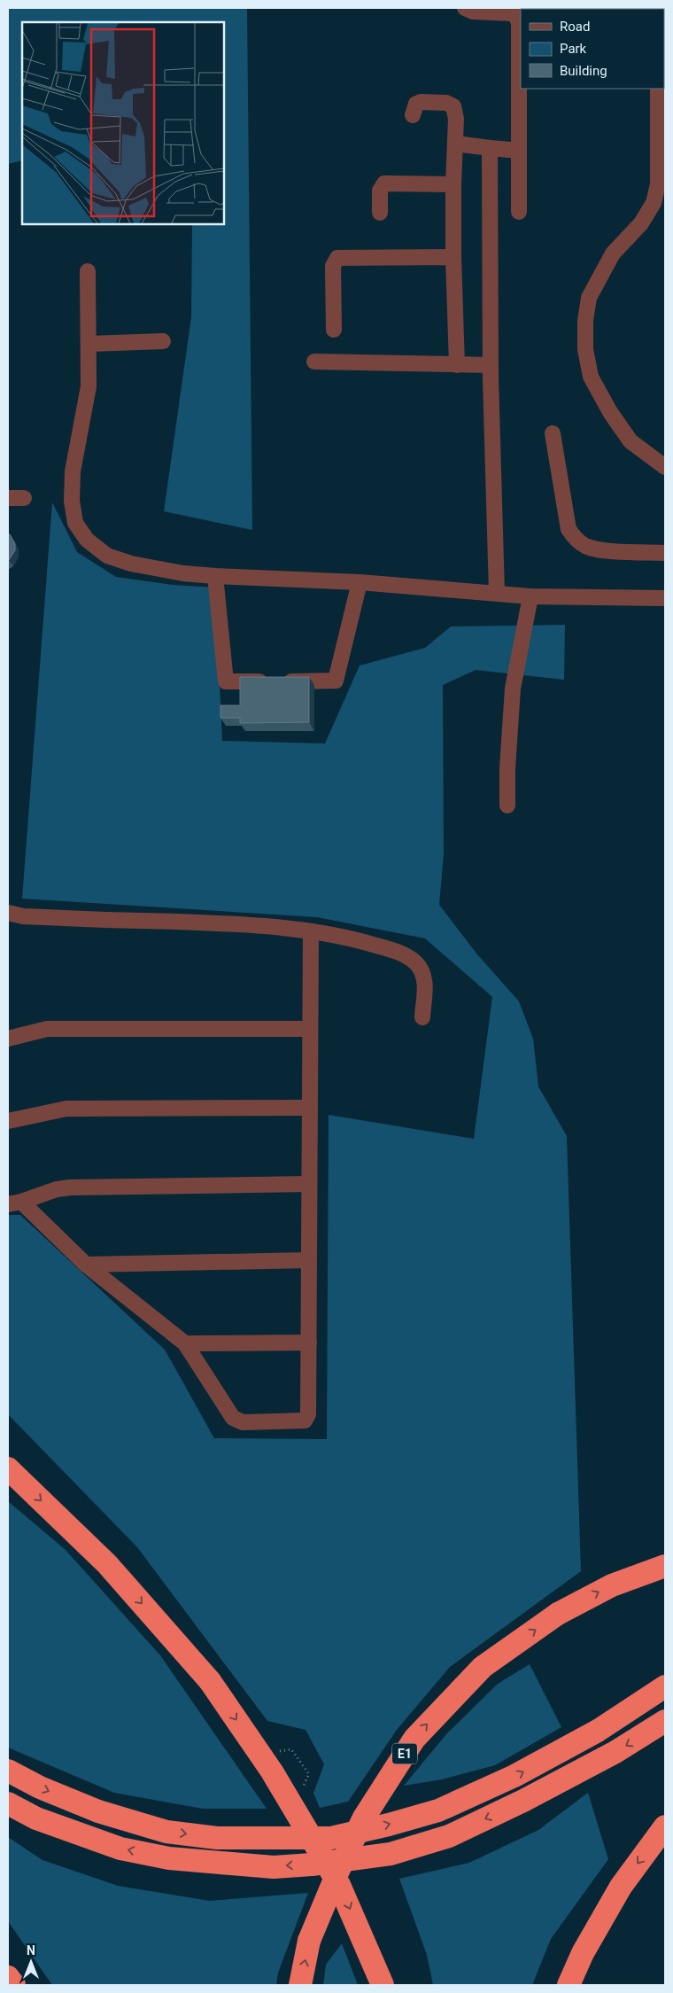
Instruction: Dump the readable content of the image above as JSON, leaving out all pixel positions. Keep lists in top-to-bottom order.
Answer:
{
  "streets": {
    "highway": ["E1"]
  },
  "legend": ["Road", "Park", "Building"],
  "north": "top"
}
